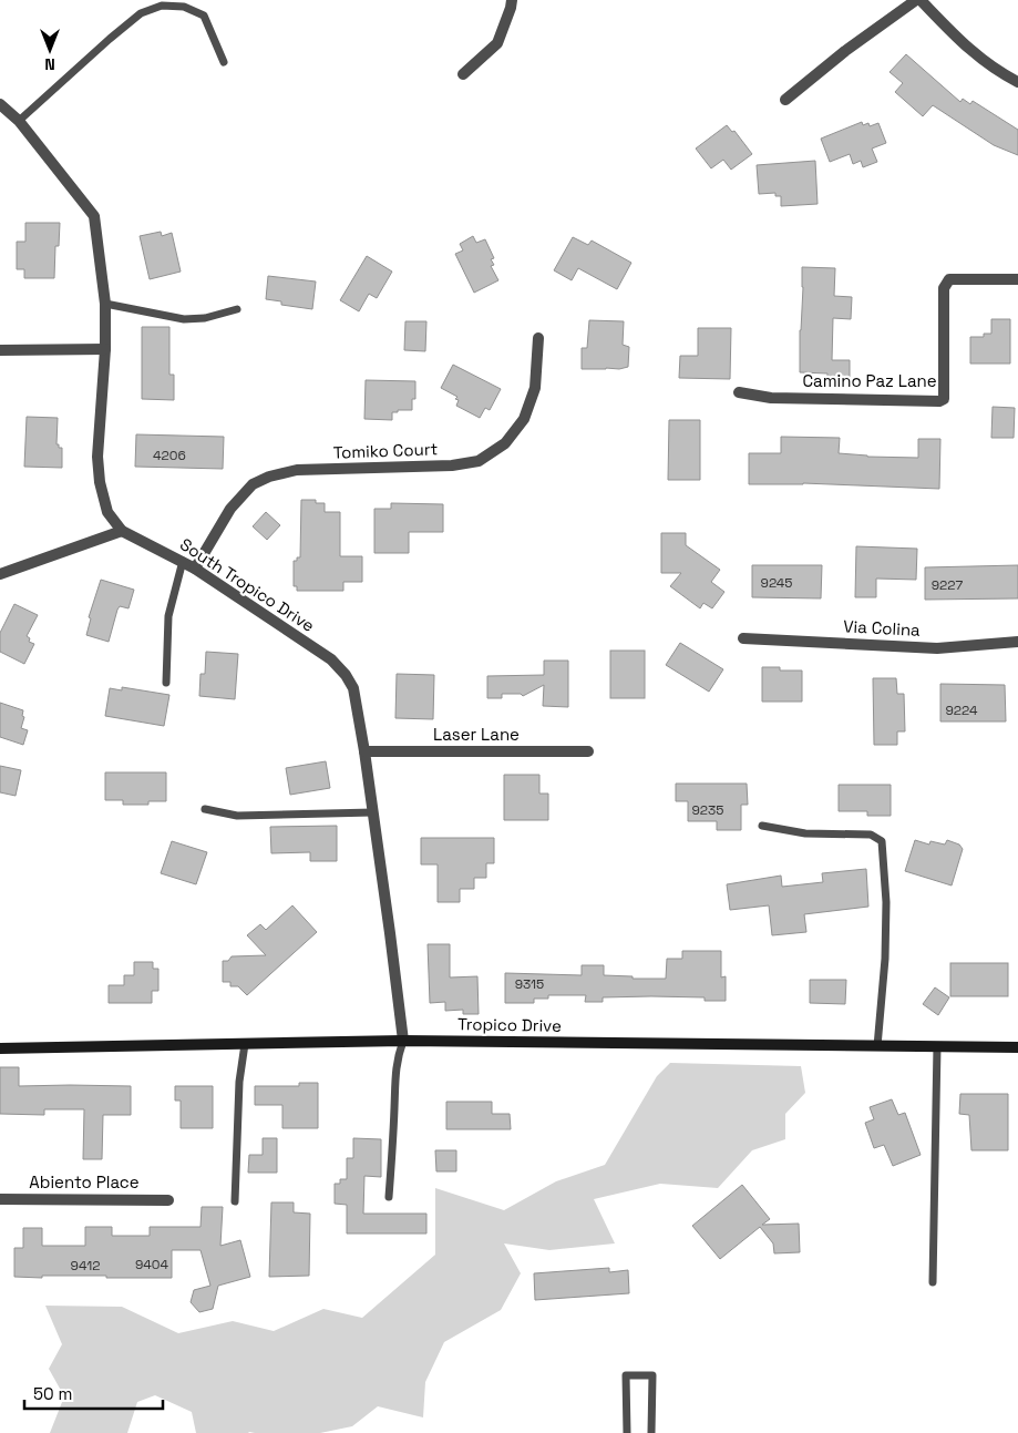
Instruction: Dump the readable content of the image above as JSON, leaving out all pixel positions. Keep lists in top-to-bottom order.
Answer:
{
  "streets": {
    "street": [
      "Camino Paz Lane",
      "Tomiko Court",
      "South Tropico Drive",
      "Via Colina",
      "Laser Lane",
      "Tropico Drive",
      "Abiento Place"
    ]
  },
  "crossings": [
    ["Tomiko Court", "South Tropico Drive"],
    ["South Tropico Drive", "Laser Lane"],
    ["South Tropico Drive", "Tropico Drive"]
  ],
  "house_numbers": [
    "4206",
    "9245",
    "9227",
    "9224",
    "9235",
    "9315",
    "9404",
    "9412"
  ],
  "scale_bar": "50 m",
  "north": "bottom"
}
